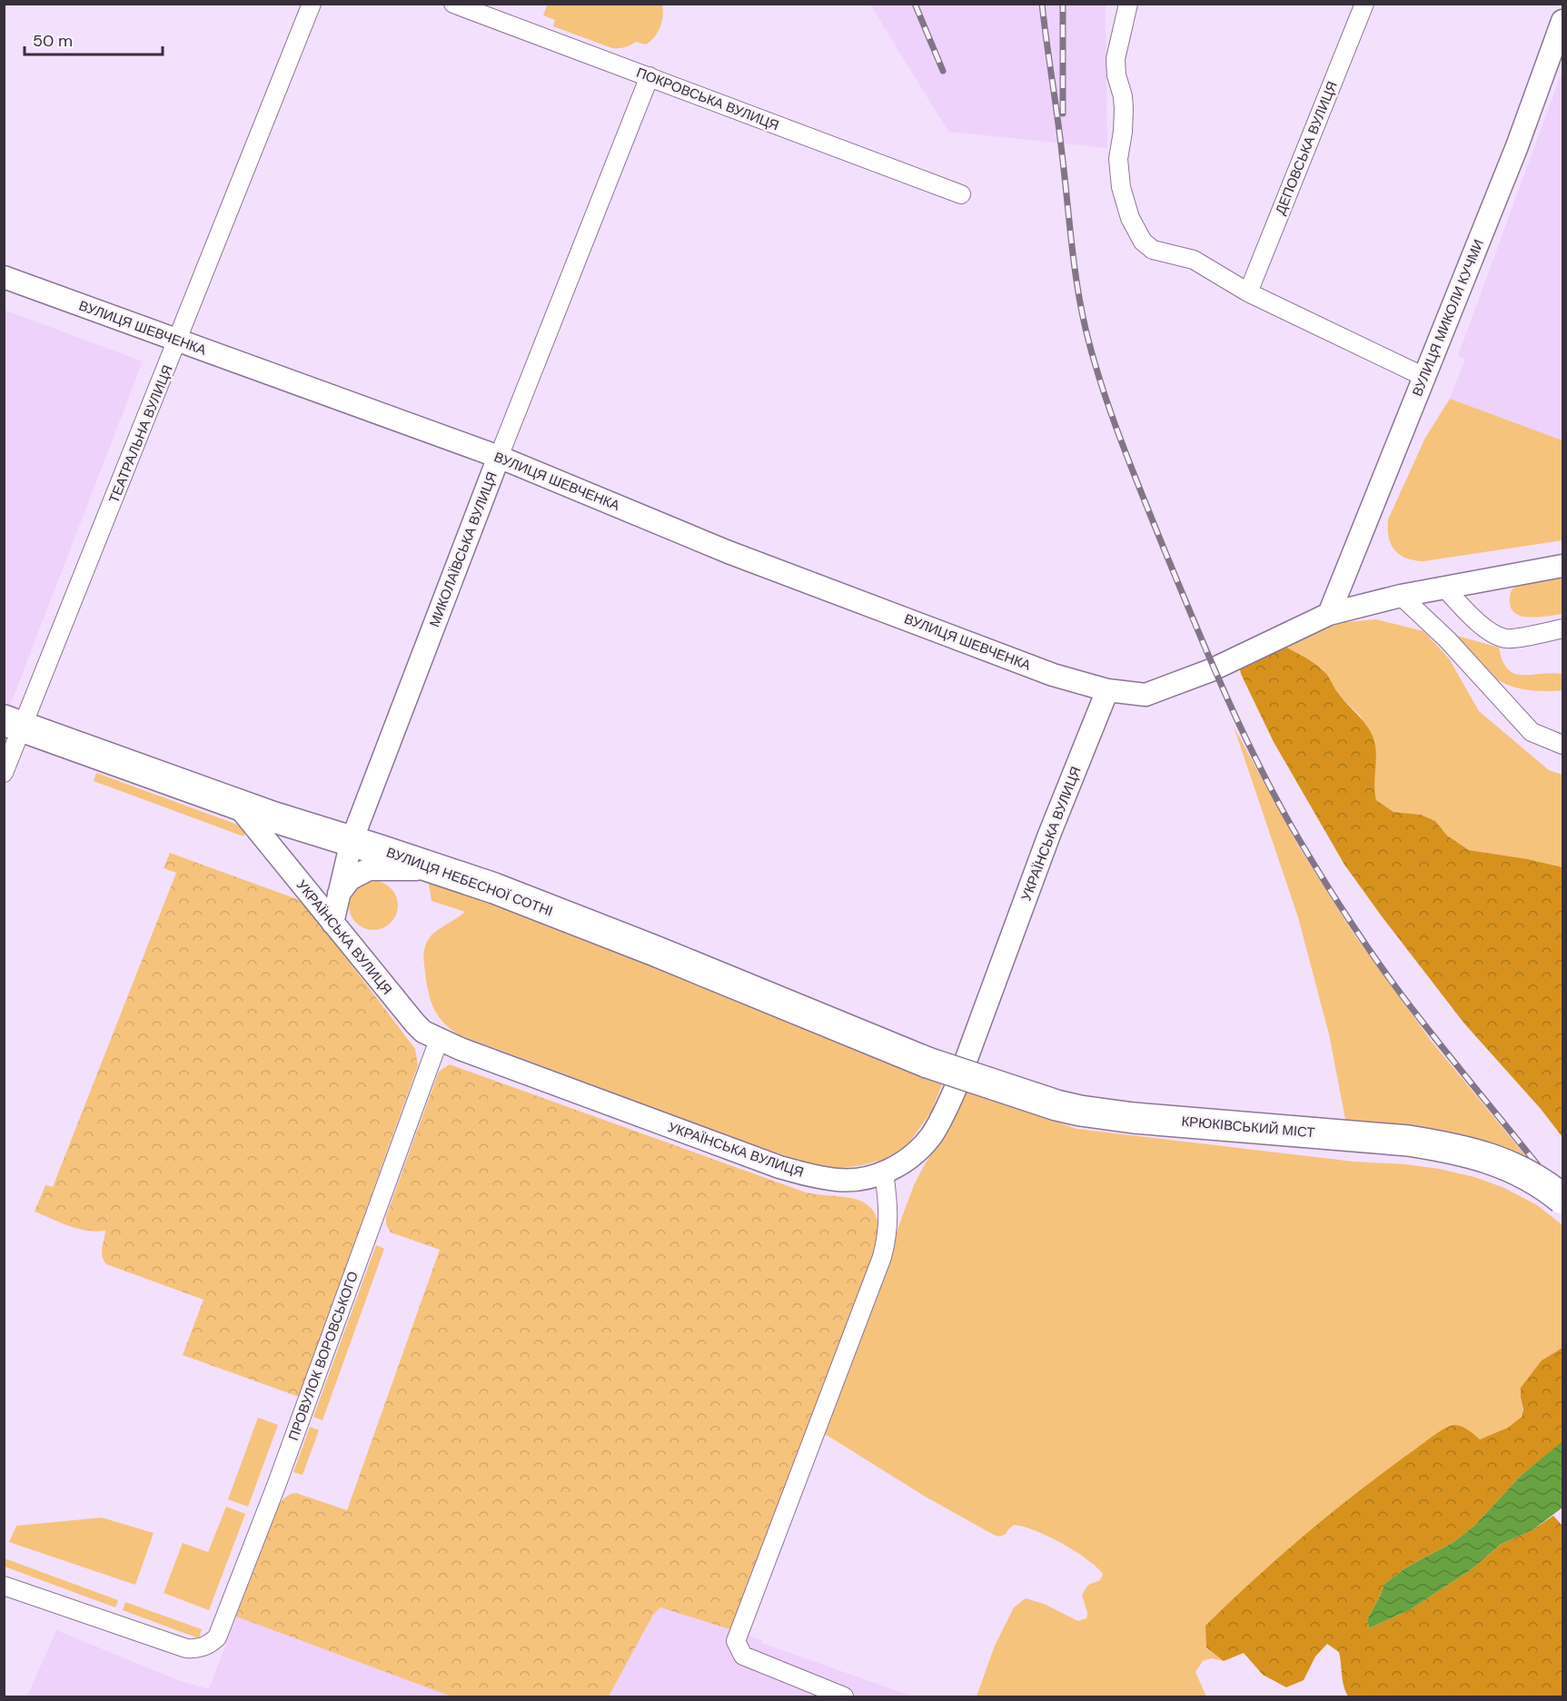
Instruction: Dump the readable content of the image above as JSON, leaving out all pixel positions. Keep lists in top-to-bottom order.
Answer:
{
  "streets": {
    "highway": ["ВУЛИЦЯ НЕБЕСНОЇ СОТНІ", "КРЮКІВСЬКИЙ МІСТ"],
    "street": [
      "ПОКРОВСЬКА ВУЛИЦЯ",
      "ДЕПОВСЬКА ВУЛИЦЯ",
      "ВУЛИЦЯ МИКОЛИ КУЧМИ",
      "ВУЛИЦЯ ШЕВЧЕНКА",
      "ТЕАТРАЛЬНА ВУЛИЦЯ",
      "МИКОЛАЇВСЬКА ВУЛИЦЯ",
      "УКРАЇНСЬКА ВУЛИЦЯ",
      "ПРОВУЛОК ВОРОВСЬКОГО"
    ]
  },
  "crossings": [
    ["ПОКРОВСЬКА ВУЛИЦЯ", "МИКОЛАЇВСЬКА ВУЛИЦЯ"],
    ["ВУЛИЦЯ МИКОЛИ КУЧМИ", "ВУЛИЦЯ ШЕВЧЕНКА"],
    ["ВУЛИЦЯ ШЕВЧЕНКА", "ТЕАТРАЛЬНА ВУЛИЦЯ"],
    ["ВУЛИЦЯ ШЕВЧЕНКА", "МИКОЛАЇВСЬКА ВУЛИЦЯ"],
    ["ВУЛИЦЯ ШЕВЧЕНКА", "УКРАЇНСЬКА ВУЛИЦЯ"],
    ["ТЕАТРАЛЬНА ВУЛИЦЯ", "ВУЛИЦЯ НЕБЕСНОЇ СОТНІ"],
    ["МИКОЛАЇВСЬКА ВУЛИЦЯ", "УКРАЇНСЬКА ВУЛИЦЯ"],
    ["МИКОЛАЇВСЬКА ВУЛИЦЯ", "ВУЛИЦЯ НЕБЕСНОЇ СОТНІ"],
    ["УКРАЇНСЬКА ВУЛИЦЯ", "ВУЛИЦЯ НЕБЕСНОЇ СОТНІ"],
    ["УКРАЇНСЬКА ВУЛИЦЯ", "ПРОВУЛОК ВОРОВСЬКОГО"],
    ["ВУЛИЦЯ НЕБЕСНОЇ СОТНІ", "КРЮКІВСЬКИЙ МІСТ"]
  ],
  "scale_bar": "50 m"
}
